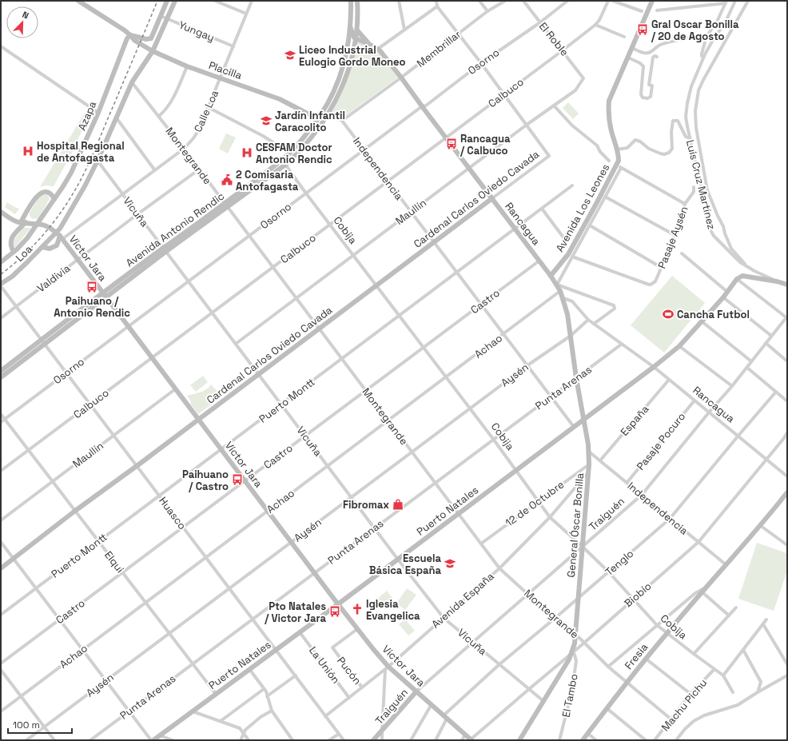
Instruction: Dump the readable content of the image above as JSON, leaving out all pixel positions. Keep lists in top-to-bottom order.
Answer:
{
  "streets": {
    "street": [
      "Yungay",
      "El Roble",
      "Membrillar",
      "Osorno",
      "Placilla",
      "Calbuco",
      "Calle Loa",
      "Azapa",
      "Montegrande",
      "Independencia",
      "Luis Cruz Martínez",
      "Cardenal Carlos Oviedo Cavada",
      "Avenida Los Leones",
      "Vicuña",
      "Maullín",
      "Rancagua",
      "Avenida Antonio Rendic",
      "Cobija",
      "Pasaje Aysén",
      "Loa",
      "Víctor Jara",
      "Valdivia",
      "Castro",
      "Achao",
      "Aysén",
      "Punta Arenas",
      "Puerto Montt",
      "España",
      "Pasaje Pocuro",
      "12 de Octubre",
      "Puerto Natales",
      "Huasco",
      "Traiguén",
      "General Óscar Bonilla",
      "Elqui",
      "Tenglo",
      "Biobío",
      "Avenida España",
      "Fresia",
      "La Unión",
      "Pucón",
      "El Tambo",
      "Machu Pichu"
    ]
  },
  "crossings": [
    ["Yungay", "Calle Loa"],
    ["El Roble", "Osorno"],
    ["El Roble", "Calbuco"],
    ["El Roble", "Maullín"],
    ["Membrillar", "Independencia"],
    ["Membrillar", "Rancagua"],
    ["Osorno", "Montegrande"],
    ["Osorno", "Independencia"],
    ["Osorno", "Vicuña"],
    ["Osorno", "Rancagua"],
    ["Osorno", "Cobija"],
    ["Osorno", "Víctor Jara"],
    ["Osorno", "Huasco"],
    ["Osorno", "Elqui"],
    ["Placilla", "Calle Loa"],
    ["Placilla", "Azapa"],
    ["Placilla", "Avenida Antonio Rendic"],
    ["Calbuco", "Montegrande"],
    ["Calbuco", "Independencia"],
    ["Calbuco", "Vicuña"],
    ["Calbuco", "Rancagua"],
    ["Calbuco", "Cobija"],
    ["Calbuco", "Víctor Jara"],
    ["Calbuco", "Huasco"],
    ["Calbuco", "Elqui"],
    ["Calle Loa", "Montegrande"],
    ["Calle Loa", "Vicuña"],
    ["Calle Loa", "Loa"],
    ["Calle Loa", "Víctor Jara"],
    ["Azapa", "Víctor Jara"],
    ["Montegrande", "Cardenal Carlos Oviedo Cavada"],
    ["Montegrande", "Maullín"],
    ["Montegrande", "Avenida Antonio Rendic"],
    ["Montegrande", "Valdivia"],
    ["Montegrande", "Castro"],
    ["Montegrande", "Achao"],
    ["Montegrande", "Aysén"],
    ["Montegrande", "Punta Arenas"],
    ["Montegrande", "Puerto Montt"],
    ["Montegrande", "12 de Octubre"],
    ["Montegrande", "Puerto Natales"],
    ["Montegrande", "Traiguén"],
    ["Montegrande", "General Óscar Bonilla"],
    ["Montegrande", "Tenglo"],
    ["Montegrande", "Biobío"],
    ["Montegrande", "Avenida España"],
    ["Montegrande", "Fresia"],
    ["Montegrande", "Machu Pichu"],
    ["Independencia", "Cardenal Carlos Oviedo Cavada"],
    ["Independencia", "Maullín"],
    ["Independencia", "Avenida Antonio Rendic"],
    ["Independencia", "Castro"],
    ["Independencia", "Achao"],
    ["Independencia", "Aysén"],
    ["Independencia", "Punta Arenas"],
    ["Independencia", "Puerto Montt"],
    ["Independencia", "España"],
    ["Independencia", "Pasaje Pocuro"],
    ["Independencia", "Puerto Natales"],
    ["Independencia", "Traiguén"],
    ["Independencia", "General Óscar Bonilla"],
    ["Independencia", "Tenglo"],
    ["Independencia", "Biobío"],
    ["Independencia", "Fresia"],
    ["Cardenal Carlos Oviedo Cavada", "Vicuña"],
    ["Cardenal Carlos Oviedo Cavada", "Maullín"],
    ["Cardenal Carlos Oviedo Cavada", "Rancagua"],
    ["Cardenal Carlos Oviedo Cavada", "Cobija"],
    ["Cardenal Carlos Oviedo Cavada", "Víctor Jara"],
    ["Cardenal Carlos Oviedo Cavada", "Huasco"],
    ["Cardenal Carlos Oviedo Cavada", "Elqui"],
    ["Avenida Los Leones", "Rancagua"],
    ["Avenida Los Leones", "Pasaje Aysén"],
    ["Vicuña", "Maullín"],
    ["Vicuña", "Avenida Antonio Rendic"],
    ["Vicuña", "Valdivia"],
    ["Vicuña", "Castro"],
    ["Vicuña", "Achao"],
    ["Vicuña", "Aysén"],
    ["Vicuña", "Punta Arenas"],
    ["Vicuña", "Puerto Montt"],
    ["Vicuña", "Puerto Natales"],
    ["Vicuña", "Traiguén"],
    ["Vicuña", "General Óscar Bonilla"],
    ["Vicuña", "Tenglo"],
    ["Vicuña", "Biobío"],
    ["Vicuña", "Avenida España"],
    ["Maullín", "Rancagua"],
    ["Maullín", "Cobija"],
    ["Maullín", "Víctor Jara"],
    ["Maullín", "Huasco"],
    ["Maullín", "Elqui"],
    ["Rancagua", "Avenida Antonio Rendic"],
    ["Rancagua", "Castro"],
    ["Rancagua", "Achao"],
    ["Rancagua", "Aysén"],
    ["Rancagua", "Punta Arenas"],
    ["Rancagua", "Puerto Montt"],
    ["Rancagua", "España"],
    ["Rancagua", "Pasaje Pocuro"],
    ["Rancagua", "Puerto Natales"],
    ["Rancagua", "Traiguén"],
    ["Rancagua", "General Óscar Bonilla"],
    ["Rancagua", "Tenglo"],
    ["Rancagua", "Biobío"],
    ["Avenida Antonio Rendic", "Cobija"],
    ["Avenida Antonio Rendic", "Víctor Jara"],
    ["Avenida Antonio Rendic", "Huasco"],
    ["Cobija", "Castro"],
    ["Cobija", "Achao"],
    ["Cobija", "Aysén"],
    ["Cobija", "Punta Arenas"],
    ["Cobija", "Puerto Montt"],
    ["Cobija", "12 de Octubre"],
    ["Cobija", "Puerto Natales"],
    ["Cobija", "Traiguén"],
    ["Cobija", "General Óscar Bonilla"],
    ["Cobija", "Tenglo"],
    ["Cobija", "Biobío"],
    ["Cobija", "Avenida España"],
    ["Cobija", "Fresia"],
    ["Cobija", "Machu Pichu"],
    ["Loa", "Víctor Jara"],
    ["Víctor Jara", "Valdivia"],
    ["Víctor Jara", "Castro"],
    ["Víctor Jara", "Achao"],
    ["Víctor Jara", "Aysén"],
    ["Víctor Jara", "Punta Arenas"],
    ["Víctor Jara", "Puerto Montt"],
    ["Víctor Jara", "Puerto Natales"],
    ["Víctor Jara", "Traiguén"],
    ["Víctor Jara", "Tenglo"],
    ["Víctor Jara", "Biobío"],
    ["Víctor Jara", "Avenida España"],
    ["Víctor Jara", "Pucón"],
    ["Valdivia", "Huasco"],
    ["Castro", "Huasco"],
    ["Castro", "Elqui"],
    ["Achao", "Huasco"],
    ["Achao", "Elqui"],
    ["Aysén", "Huasco"],
    ["Aysén", "General Óscar Bonilla"],
    ["Aysén", "Elqui"],
    ["Punta Arenas", "Huasco"],
    ["Punta Arenas", "General Óscar Bonilla"],
    ["Punta Arenas", "Elqui"],
    ["Puerto Montt", "Huasco"],
    ["Puerto Montt", "Elqui"],
    ["12 de Octubre", "General Óscar Bonilla"],
    ["Puerto Natales", "Huasco"],
    ["Puerto Natales", "General Óscar Bonilla"],
    ["Puerto Natales", "Elqui"],
    ["Puerto Natales", "La Unión"],
    ["Huasco", "Avenida España"],
    ["Traiguén", "General Óscar Bonilla"],
    ["General Óscar Bonilla", "Tenglo"],
    ["General Óscar Bonilla", "Biobío"],
    ["General Óscar Bonilla", "Avenida España"],
    ["General Óscar Bonilla", "El Tambo"],
    ["Biobío", "El Tambo"],
    ["Avenida España", "La Unión"],
    ["Avenida España", "Pucón"]
  ],
  "places": {
    "bus stop": [
      "Gral Oscar Bonilla / 20 de Agosto",
      "Rancagua / Calbuco",
      "Paihuano / Antonio Rendic",
      "Paihuano / Castro",
      "Pto Natales / Victor Jara"
    ],
    "school or university": ["Liceo Industrial Eulogio Gordo Moneo", "Jardín Infantil Caracolito", "Escuela Básica España"],
    "hospital": ["Hospital Regional de Antofagasta", "CESFAM Doctor Antonio Rendic"],
    "public building": ["2 Comisaria Antofagasta"],
    "sports": ["Cancha Futbol"],
    "shop": ["Fibromax"],
    "church": ["Iglesia Evangelica"]
  },
  "scale_bar": "100 m",
  "north": "top right"
}
